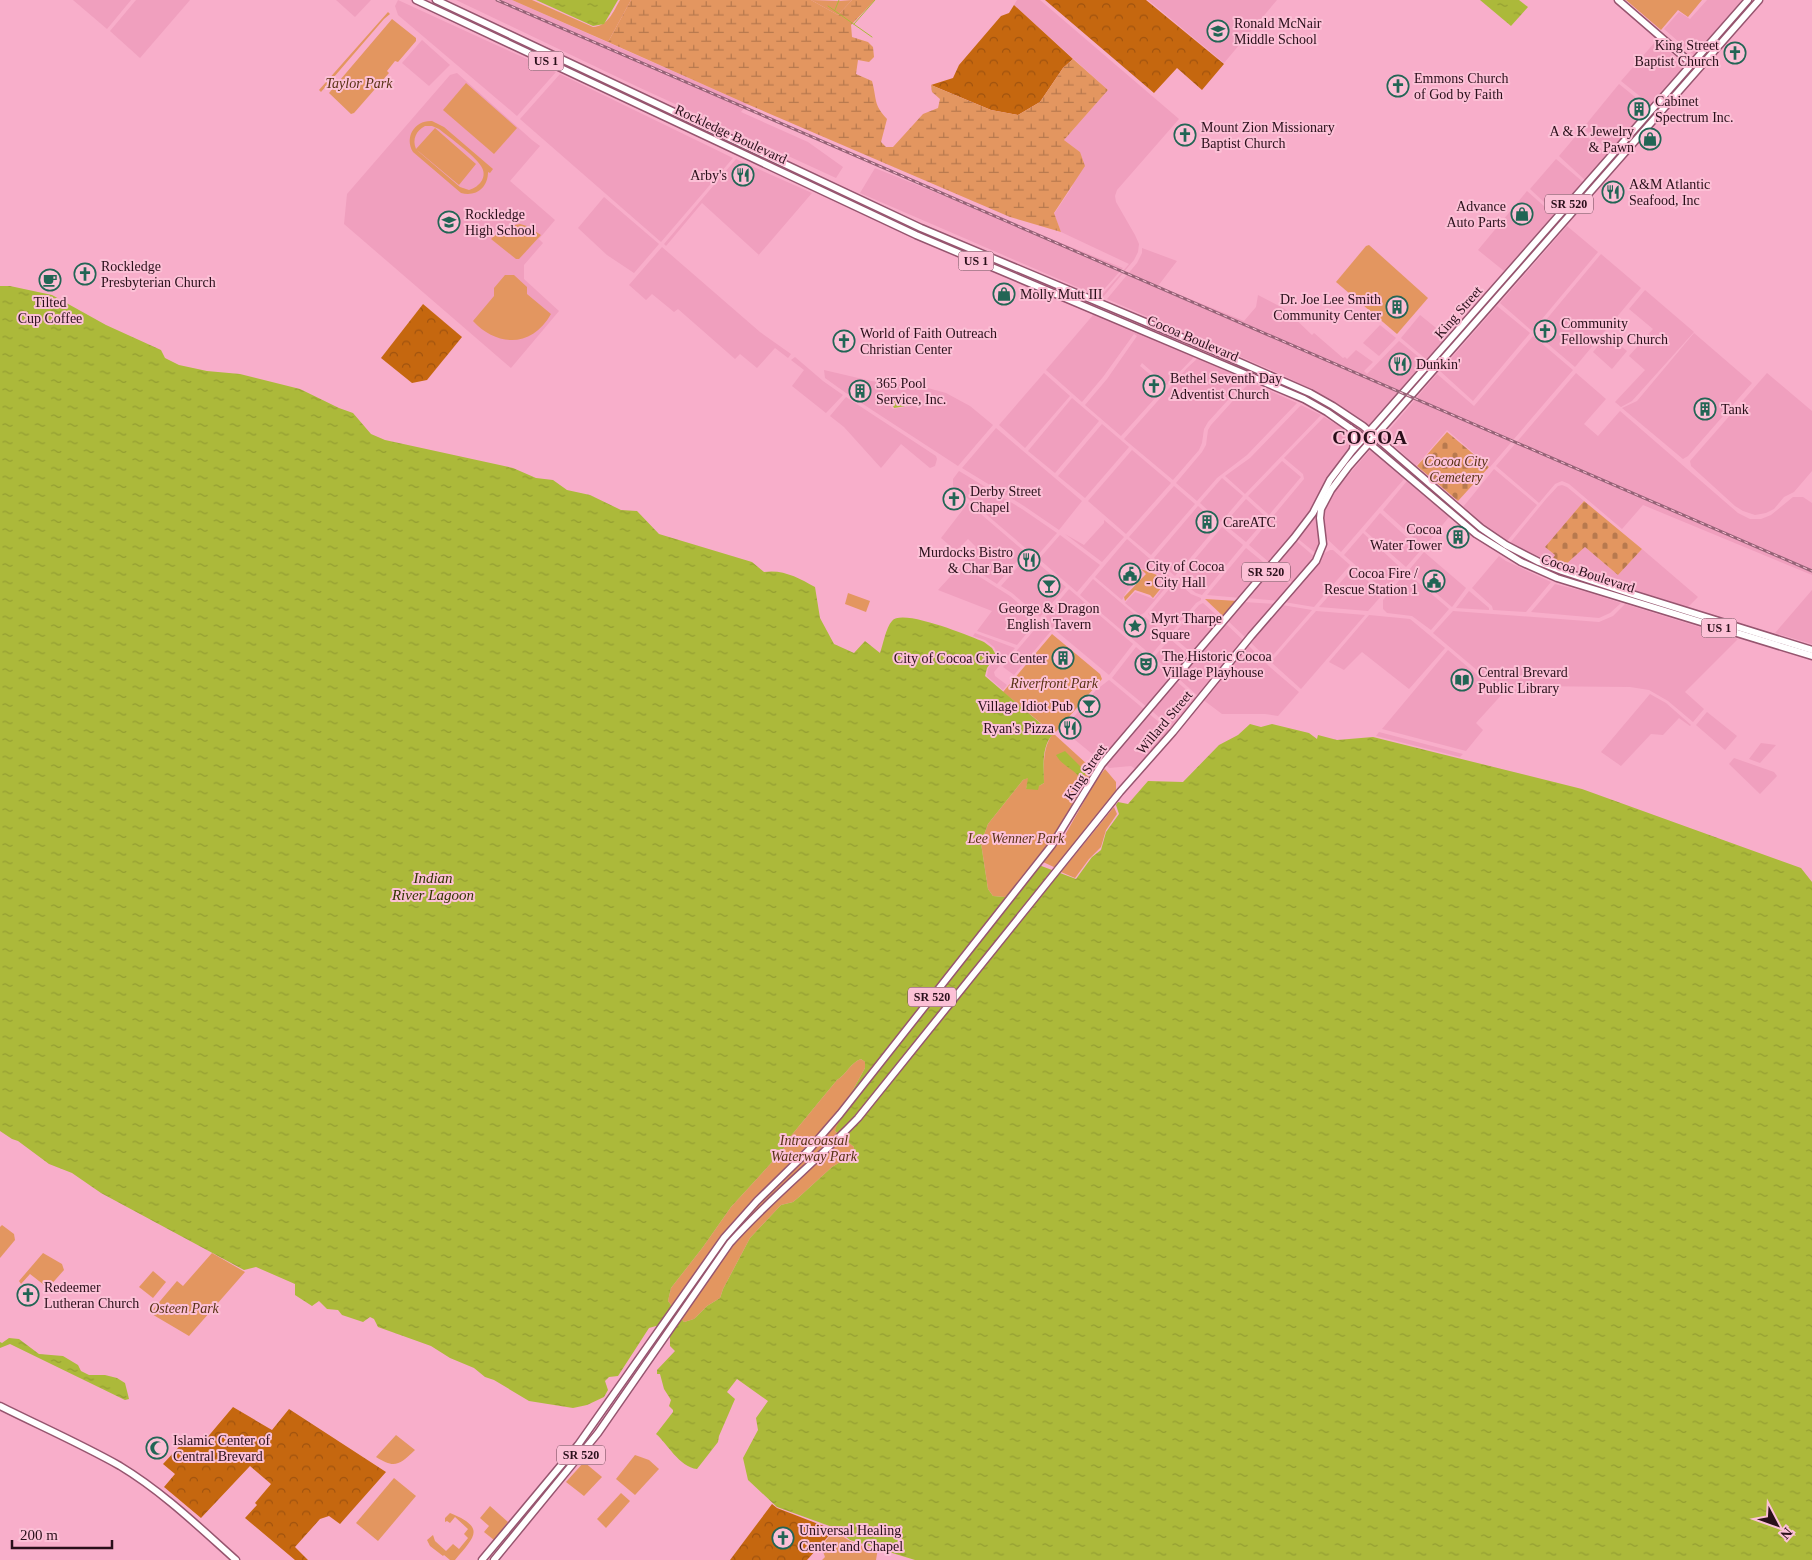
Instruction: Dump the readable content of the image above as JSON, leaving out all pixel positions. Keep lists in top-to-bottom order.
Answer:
{
  "streets": {
    "main road": [
      "US 1",
      "Rockledge Boulevard",
      "SR 520",
      "King Street",
      "Cocoa Boulevard",
      "Willard Street"
    ]
  },
  "crossings": [
    ["Rockledge Boulevard", "Cocoa Boulevard"],
    ["SR 520", "King Street"],
    ["SR 520", "Willard Street"],
    ["King Street", "Cocoa Boulevard"],
    ["King Street", "Willard Street"]
  ],
  "districts": ["COCOA"],
  "water": ["Indian River Lagoon"],
  "parks": [
    "Taylor Park",
    "Cocoa City Cemetery",
    "Riverfront Park",
    "Lee Wenner Park",
    "Intracoastal Waterway Park",
    "Osteen Park"
  ],
  "places": {
    "school or university": ["Ronald McNair Middle School", "Rockledge High School"],
    "church": [
      "King Street Baptist Church",
      "Emmons Church of God by Faith",
      "Mount Zion Missionary Baptist Church",
      "Rockledge Presbyterian Church",
      "Community Fellowship Church",
      "World of Faith Outreach Christian Center",
      "Bethel Seventh Day Adventist Church",
      "Derby Street Chapel",
      "Redeemer Lutheran Church",
      "Universal Healing Center and Chapel"
    ],
    "building": [
      "Cabinet Spectrum Inc.",
      "Dr. Joe Lee Smith Community Center",
      "365 Pool Service, Inc.",
      "Tank",
      "CareATC",
      "Cocoa Water Tower",
      "City of Cocoa Civic Center"
    ],
    "shop": ["A & K Jewelry & Pawn", "Advance Auto Parts", "Molly Mutt III"],
    "restaurant": [
      "Arby's",
      "A&M Atlantic Seafood, Inc",
      "Dunkin'",
      "Murdocks Bistro & Char Bar",
      "Ryan's Pizza"
    ],
    "cafe": ["Tilted Cup Coffee"],
    "public building": ["City of Cocoa - City Hall", "Cocoa Fire / Rescue Station 1"],
    "bar": ["George & Dragon English Tavern", "Village Idiot Pub"],
    "place": ["Myrt Tharpe Square"],
    "theatre": ["The Historic Cocoa Village Playhouse"],
    "library": ["Central Brevard Public Library"],
    "mosque": ["Islamic Center of Central Brevard"]
  },
  "scale_bar": "200 m",
  "north": "bottom right"
}
